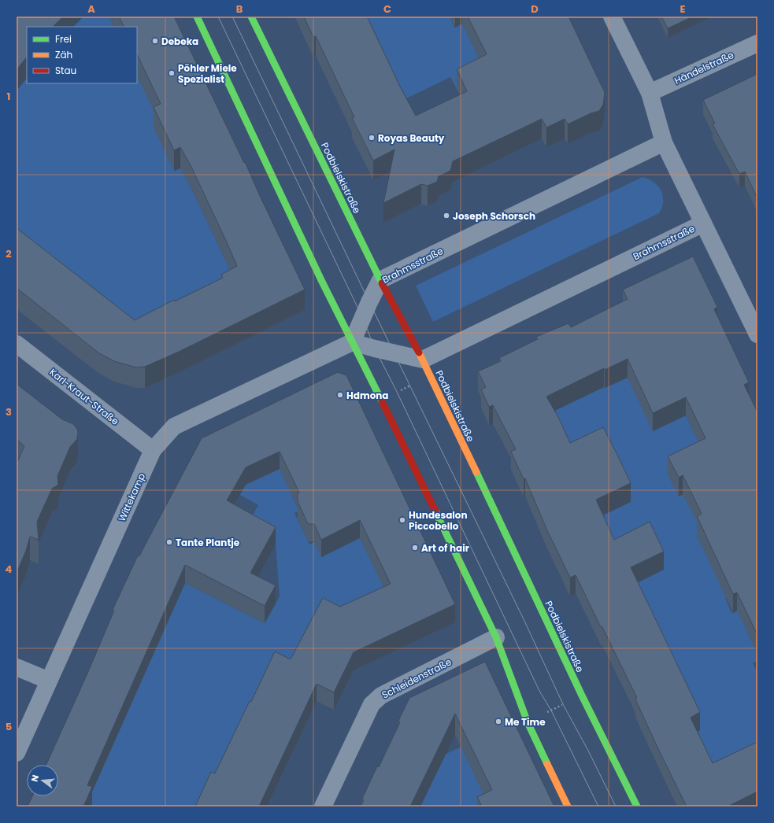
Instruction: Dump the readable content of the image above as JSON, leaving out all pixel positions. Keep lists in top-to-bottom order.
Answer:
{
  "streets": {
    "main road": ["Podbielskistraße"],
    "street": [
      "Händelstraße",
      "Brahmsstraße",
      "Karl-Kraut-Straße",
      "Wittekamp",
      "Schleidenstraße"
    ]
  },
  "crossings": [
    ["Podbielskistraße", "Brahmsstraße"],
    ["Brahmsstraße", "Wittekamp"],
    ["Karl-Kraut-Straße", "Wittekamp"]
  ],
  "places": [
    "Debeka",
    "Pöhler Miele Spezialist",
    "Royas Beauty",
    "Joseph Schorsch",
    "Hdmona",
    "Hundesalon Piccobello",
    "Tante Plantje",
    "Art of hair",
    "Me Time"
  ],
  "legend": ["Frei", "Zäh", "Stau"],
  "north": "left",
  "grid": {
    "columns": [
      "A",
      "B",
      "C",
      "D",
      "E"
    ],
    "rows": [
      "1",
      "2",
      "3",
      "4",
      "5"
    ]
  }
}
